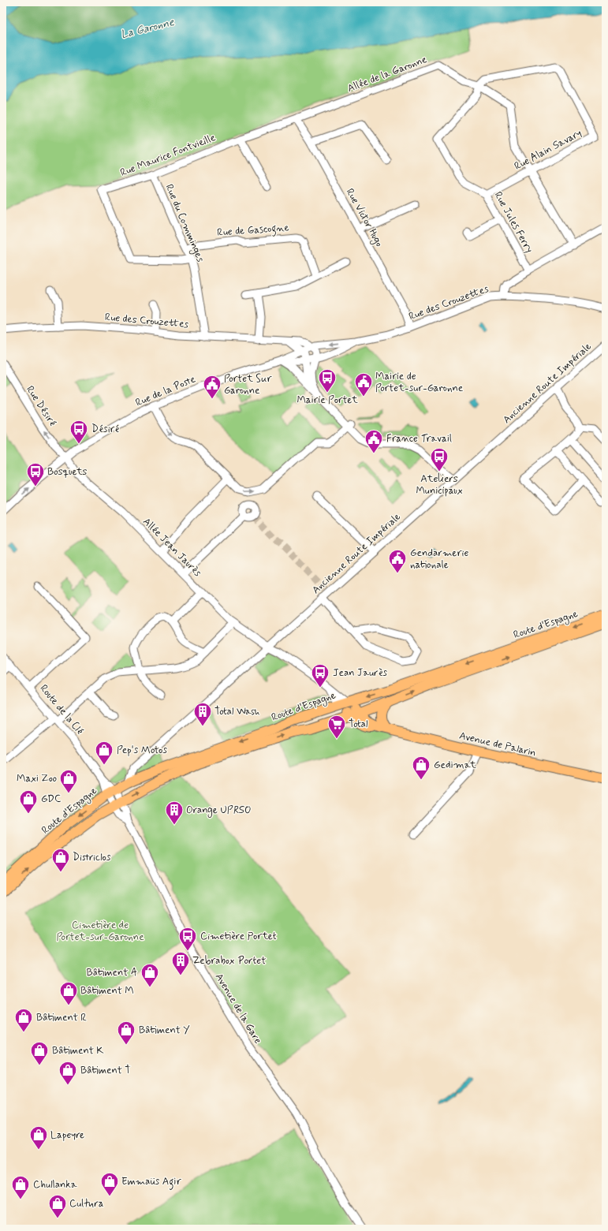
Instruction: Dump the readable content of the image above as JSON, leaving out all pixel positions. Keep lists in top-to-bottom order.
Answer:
{
  "streets": {
    "main road": ["Route d'Espagne", "Avenue de Palarin"],
    "street": [
      "Allée de la Garonne",
      "Rue Alain Savary",
      "Rue Maurice Fontvieille",
      "Rue Victor Hugo",
      "Rue Jules Ferry",
      "Rue du Comminges",
      "Rue de Gascogne",
      "Rue des Crouzettes",
      "Ancienne Route Impériale",
      "Rue de la Poste",
      "Rue Désiré",
      "Allée Jean Jaurès",
      "Route de la Clé",
      "Avenue de la Gare"
    ]
  },
  "crossings": [
    ["Allée de la Garonne", "Rue Alain Savary"],
    ["Allée de la Garonne", "Rue Maurice Fontvieille"],
    ["Allée de la Garonne", "Rue Victor Hugo"],
    ["Allée de la Garonne", "Rue Jules Ferry"],
    ["Rue Alain Savary", "Rue Jules Ferry"],
    ["Rue Maurice Fontvieille", "Rue Victor Hugo"],
    ["Rue Maurice Fontvieille", "Rue du Comminges"],
    ["Rue Victor Hugo", "Rue des Crouzettes"],
    ["Rue du Comminges", "Rue de Gascogne"],
    ["Rue du Comminges", "Rue des Crouzettes"],
    ["Rue des Crouzettes", "Rue de la Poste"],
    ["Ancienne Route Impériale", "Allée Jean Jaurès"],
    ["Ancienne Route Impériale", "Route d'Espagne"],
    ["Rue de la Poste", "Rue Désiré"],
    ["Rue de la Poste", "Allée Jean Jaurès"],
    ["Rue Désiré", "Allée Jean Jaurès"],
    ["Allée Jean Jaurès", "Route d'Espagne"],
    ["Allée Jean Jaurès", "Avenue de Palarin"],
    ["Route d'Espagne", "Route de la Clé"],
    ["Route d'Espagne", "Avenue de Palarin"],
    ["Route d'Espagne", "Avenue de la Gare"],
    ["Route de la Clé", "Avenue de la Gare"]
  ],
  "one_way": ["Rue Désiré"],
  "water": ["La Garonne"],
  "parks": ["Cimetière de Portet-sur-Garonne"],
  "places": {
    "bus stop": [
      "Mairie Portet",
      "Désiré",
      "Ateliers Municipaux",
      "Bosquets",
      "Jean Jaurès",
      "Cimetière Portet"
    ],
    "public building": [
      "Mairie de Portet-sur-Garonne",
      "Portet Sur Garonne",
      "France Travail",
      "Gendarmerie nationale"
    ],
    "building": ["Total Wash", "Orange UPRSO", "Zebrabox Portet"],
    "supermarket": ["Total"],
    "shop": [
      "Pep's Motos",
      "Gedimat",
      "Maxi Zoo",
      "GDC",
      "Districlos",
      "Bâtiment A",
      "Bâtiment M",
      "Bâtiment R",
      "Bâtiment Y",
      "Bâtiment K",
      "Bâtiment T",
      "Lapeyre",
      "Emmaüs Agir",
      "Chullanka",
      "Cultura"
    ]
  }
}
